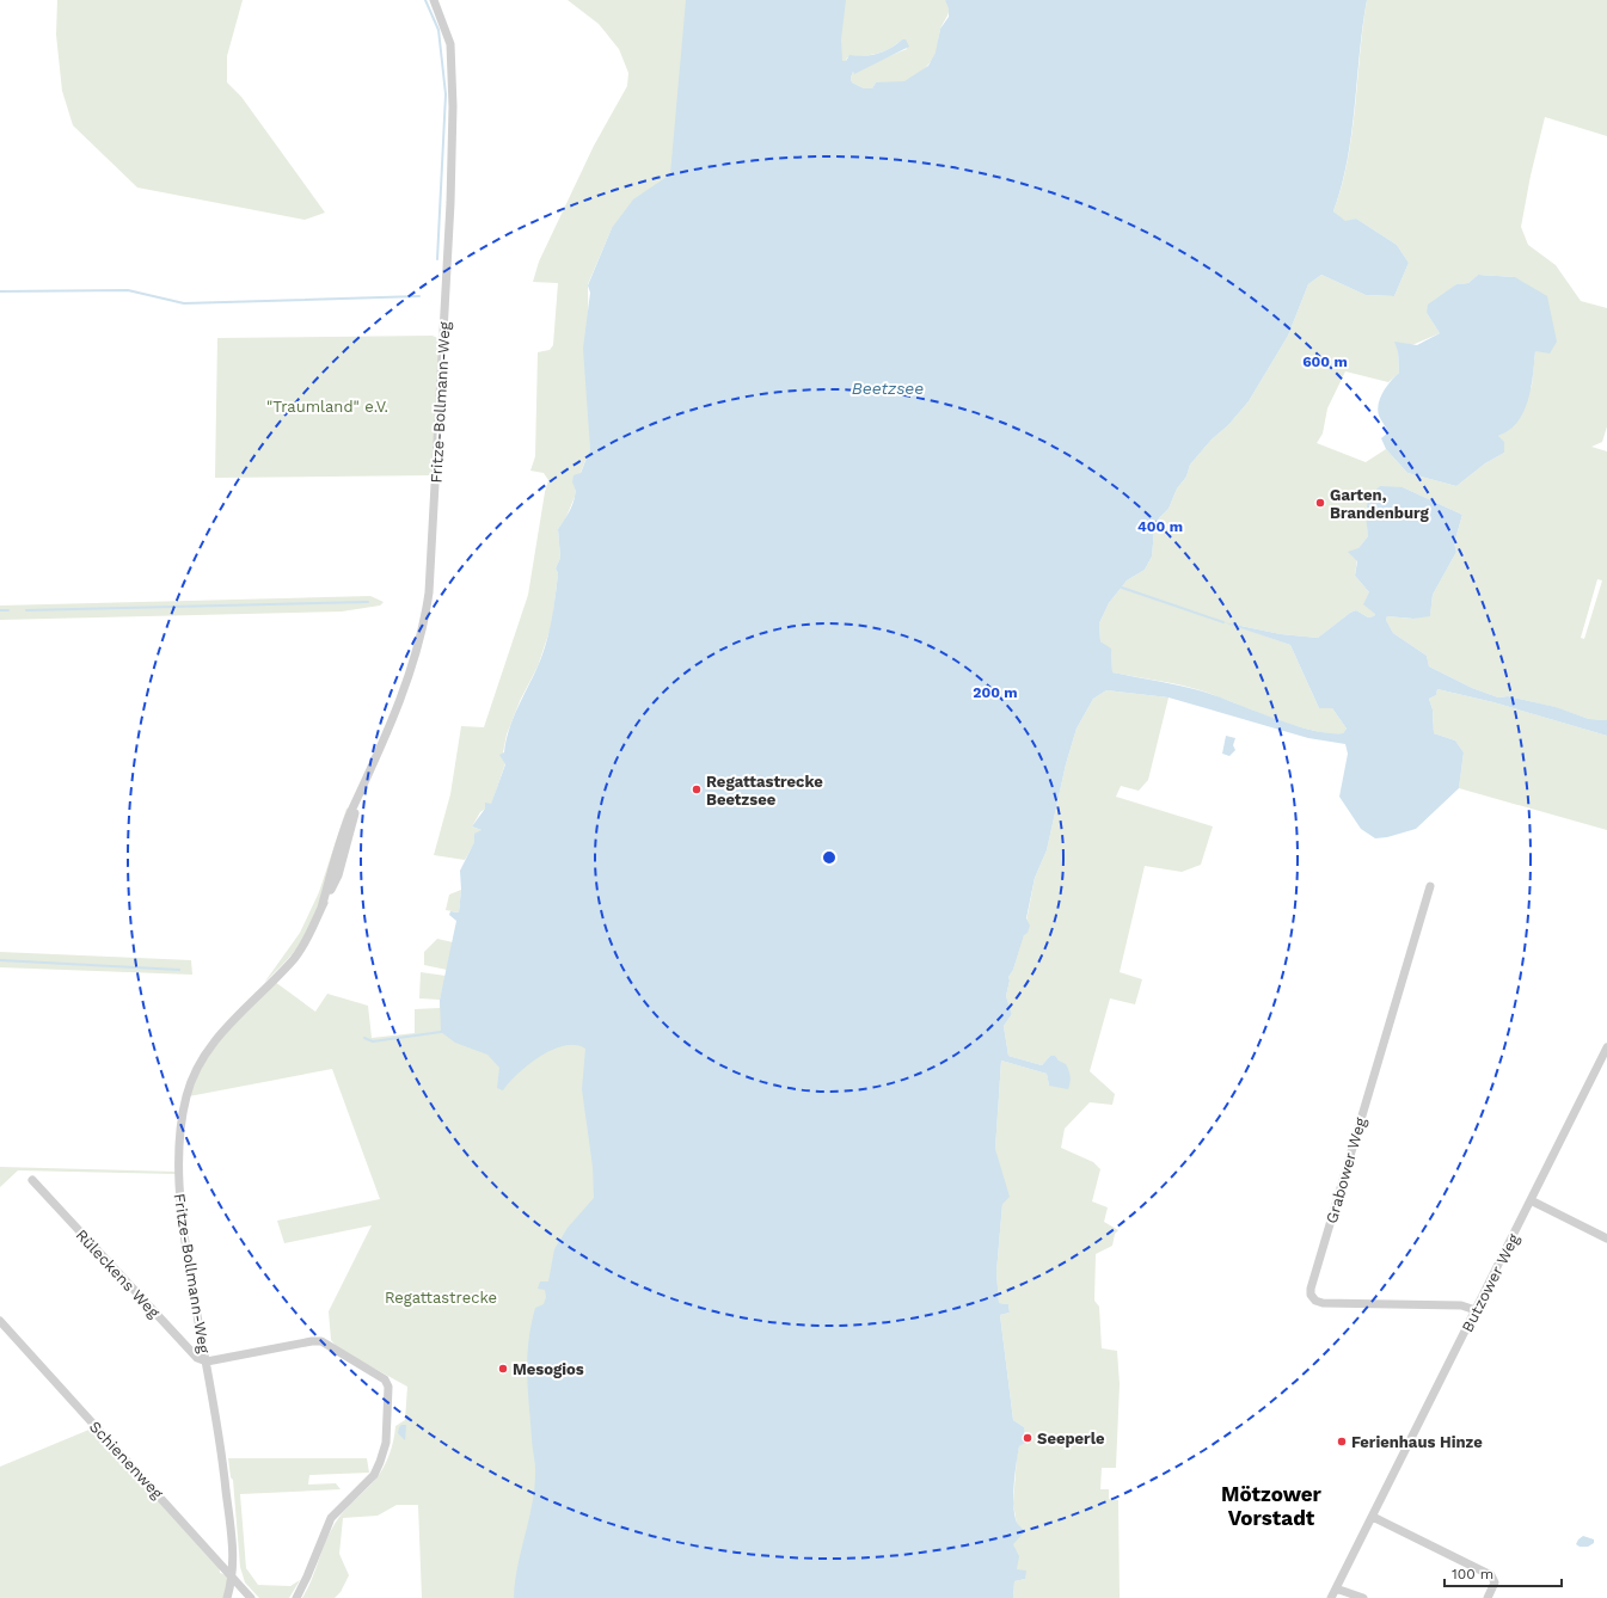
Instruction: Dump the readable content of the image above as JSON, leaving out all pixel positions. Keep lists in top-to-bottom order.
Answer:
{
  "streets": {
    "street": [
      "Fritze-Bollmann-Weg",
      "Grabower Weg",
      "Rüleckens Weg",
      "Butzower Weg",
      "Schienenweg"
    ]
  },
  "crossings": [
    ["Fritze-Bollmann-Weg", "Rüleckens Weg"],
    ["Fritze-Bollmann-Weg", "Schienenweg"],
    ["Grabower Weg", "Butzower Weg"]
  ],
  "districts": ["Mötzower Vorstadt"],
  "water": ["Beetzsee"],
  "parks": ["\"Traumland\" e.V.", "Regattastrecke"],
  "places": [
    "Garten, Brandenburg",
    "Regattastrecke Beetzsee",
    "Mesogios",
    "Seeperle",
    "Ferienhaus Hinze"
  ],
  "scale_bar": "100 m",
  "rings": ["600 m", "400 m", "200 m"]
}
